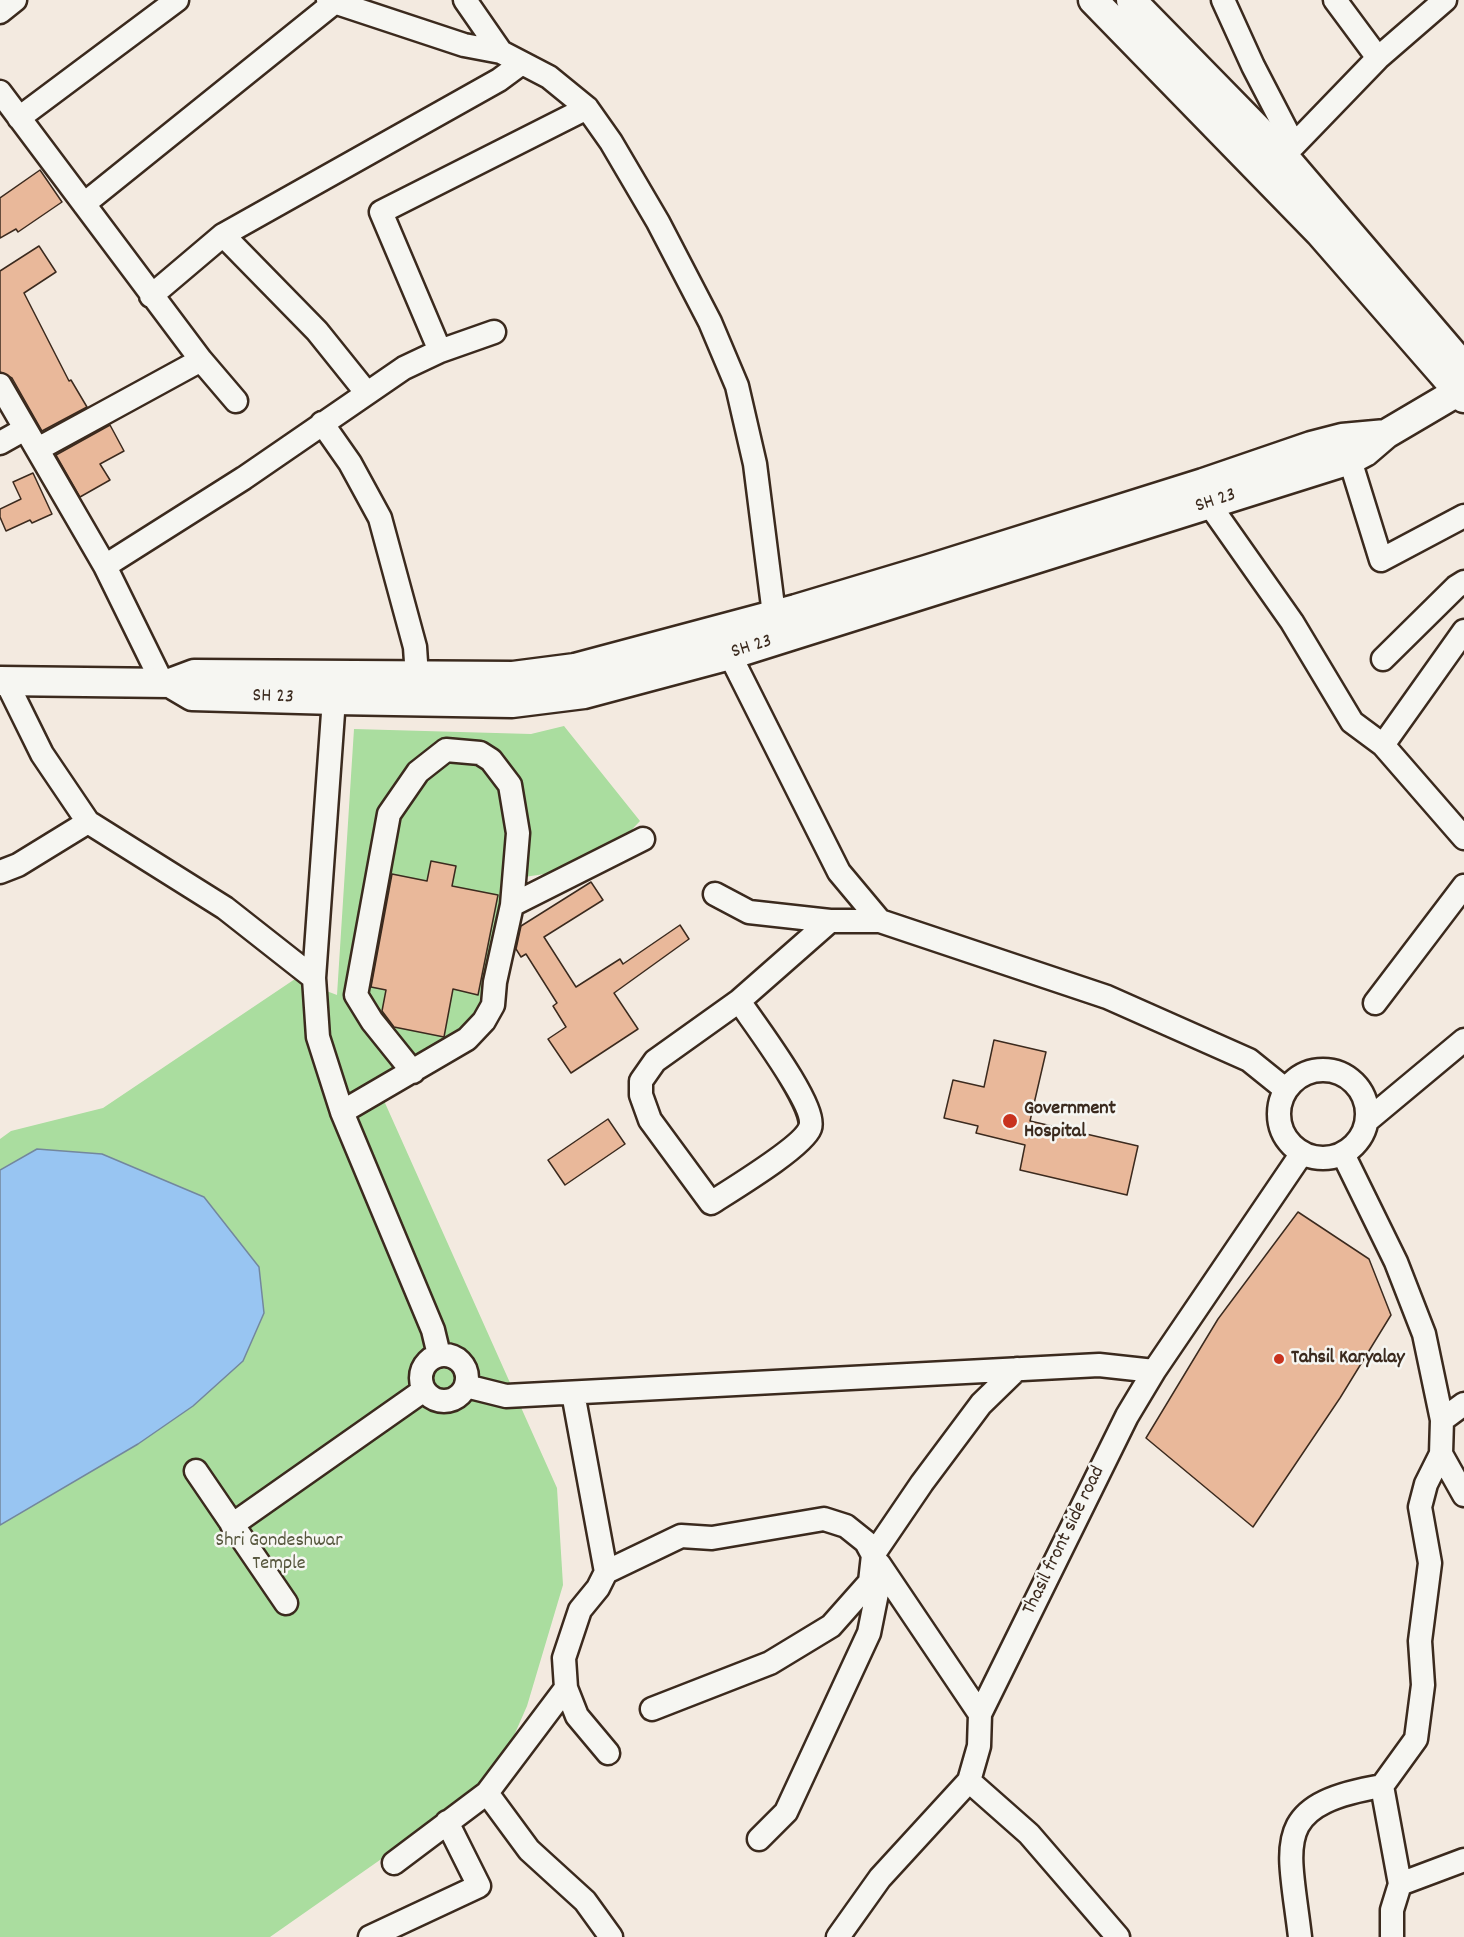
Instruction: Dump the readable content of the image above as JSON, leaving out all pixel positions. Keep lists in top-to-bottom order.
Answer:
{
  "streets": {
    "street": ["Thasil front side road"]
  },
  "parks": ["Shri Gondeshwar Temple"],
  "places": ["Government Hospital", "Tahsil Karyalay"]
}
